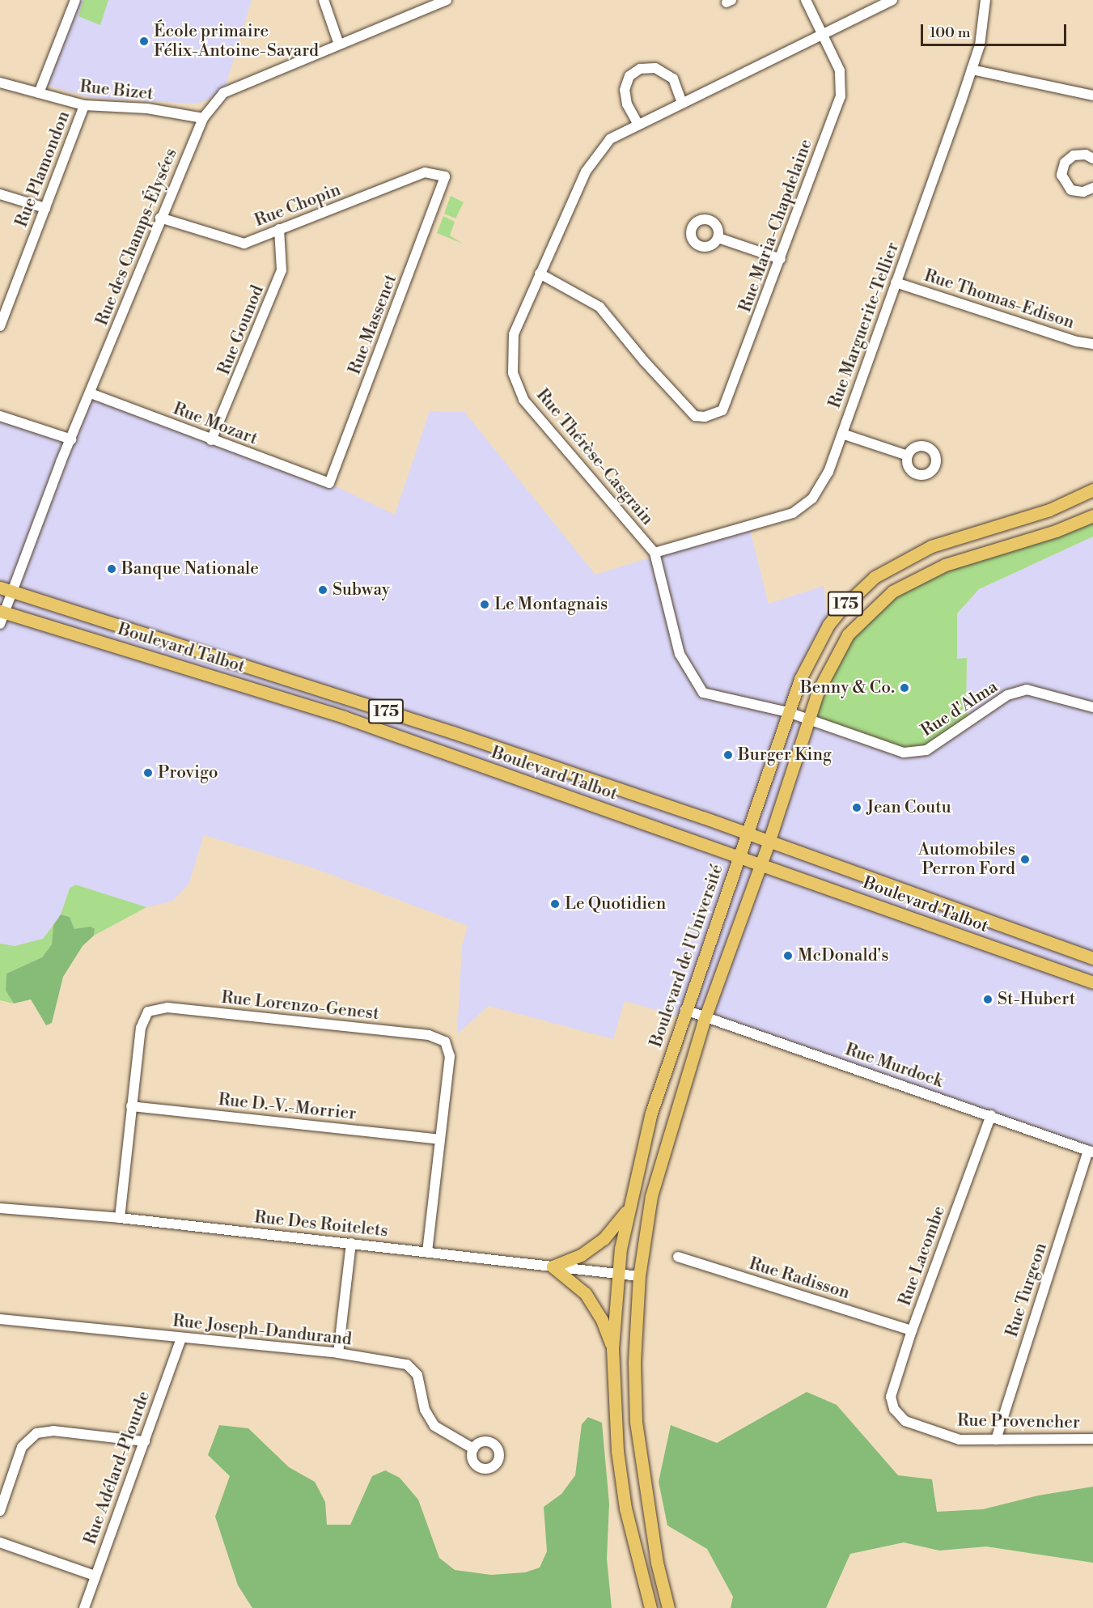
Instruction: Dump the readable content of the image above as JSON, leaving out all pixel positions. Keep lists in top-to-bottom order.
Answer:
{
  "streets": {
    "main road": ["175", "Boulevard Talbot", "Boulevard de l'Université"],
    "street": [
      "Rue Bizet",
      "Rue Plamondon",
      "Rue Chopin",
      "Rue Maria-Chapdelaine",
      "Rue des Champs-Élysées",
      "Rue Thomas-Edison",
      "Rue Massenet",
      "Rue Marguerite-Tellier",
      "Rue Gounod",
      "Rue Mozart",
      "Rue Thérèse-Casgrain",
      "Rue d'Alma",
      "Rue Lorenzo-Genest",
      "Rue Murdock",
      "Rue D.-V.-Morrier",
      "Rue Des Roitelets",
      "Rue Lacombe",
      "Rue Radisson",
      "Rue Turgeon",
      "Rue Joseph-Dandurand",
      "Rue Provencher",
      "Rue Adélard-Plourde"
    ]
  },
  "crossings": [
    ["Rue Bizet", "Rue Plamondon"],
    ["Rue Bizet", "Rue des Champs-Élysées"],
    ["Rue Chopin", "Rue des Champs-Élysées"],
    ["Rue Chopin", "Rue Massenet"],
    ["Rue Chopin", "Rue Gounod"],
    ["Rue Maria-Chapdelaine", "Rue Thérèse-Casgrain"],
    ["Rue des Champs-Élysées", "Rue Mozart"],
    ["Rue des Champs-Élysées", "Boulevard Talbot"],
    ["Rue Thomas-Edison", "Rue Marguerite-Tellier"],
    ["Rue Massenet", "Rue Mozart"],
    ["Rue Marguerite-Tellier", "Rue Thérèse-Casgrain"],
    ["Rue Gounod", "Rue Mozart"],
    ["Rue Thérèse-Casgrain", "Rue d'Alma"],
    ["Rue Thérèse-Casgrain", "Boulevard de l'Université"],
    ["175", "Boulevard Talbot"],
    ["175", "Rue d'Alma"],
    ["Boulevard Talbot", "Boulevard de l'Université"],
    ["Rue d'Alma", "Boulevard de l'Université"],
    ["Boulevard de l'Université", "Rue Murdock"],
    ["Boulevard de l'Université", "Rue Des Roitelets"],
    ["Rue Lorenzo-Genest", "Rue D.-V.-Morrier"],
    ["Rue Lorenzo-Genest", "Rue Des Roitelets"],
    ["Rue Murdock", "Rue Lacombe"],
    ["Rue Murdock", "Rue Turgeon"],
    ["Rue Lacombe", "Rue Radisson"],
    ["Rue Lacombe", "Rue Provencher"],
    ["Rue Turgeon", "Rue Provencher"],
    ["Rue Joseph-Dandurand", "Rue Adélard-Plourde"]
  ],
  "places": [
    "École primaire Félix-Antoine-Savard",
    "Banque Nationale",
    "Subway",
    "Le Montagnais",
    "Benny & Co.",
    "Burger King",
    "Provigo",
    "Jean Coutu",
    "Automobiles Perron Ford",
    "Le Quotidien",
    "McDonald's",
    "St-Hubert"
  ],
  "scale_bar": "100 m"
}
